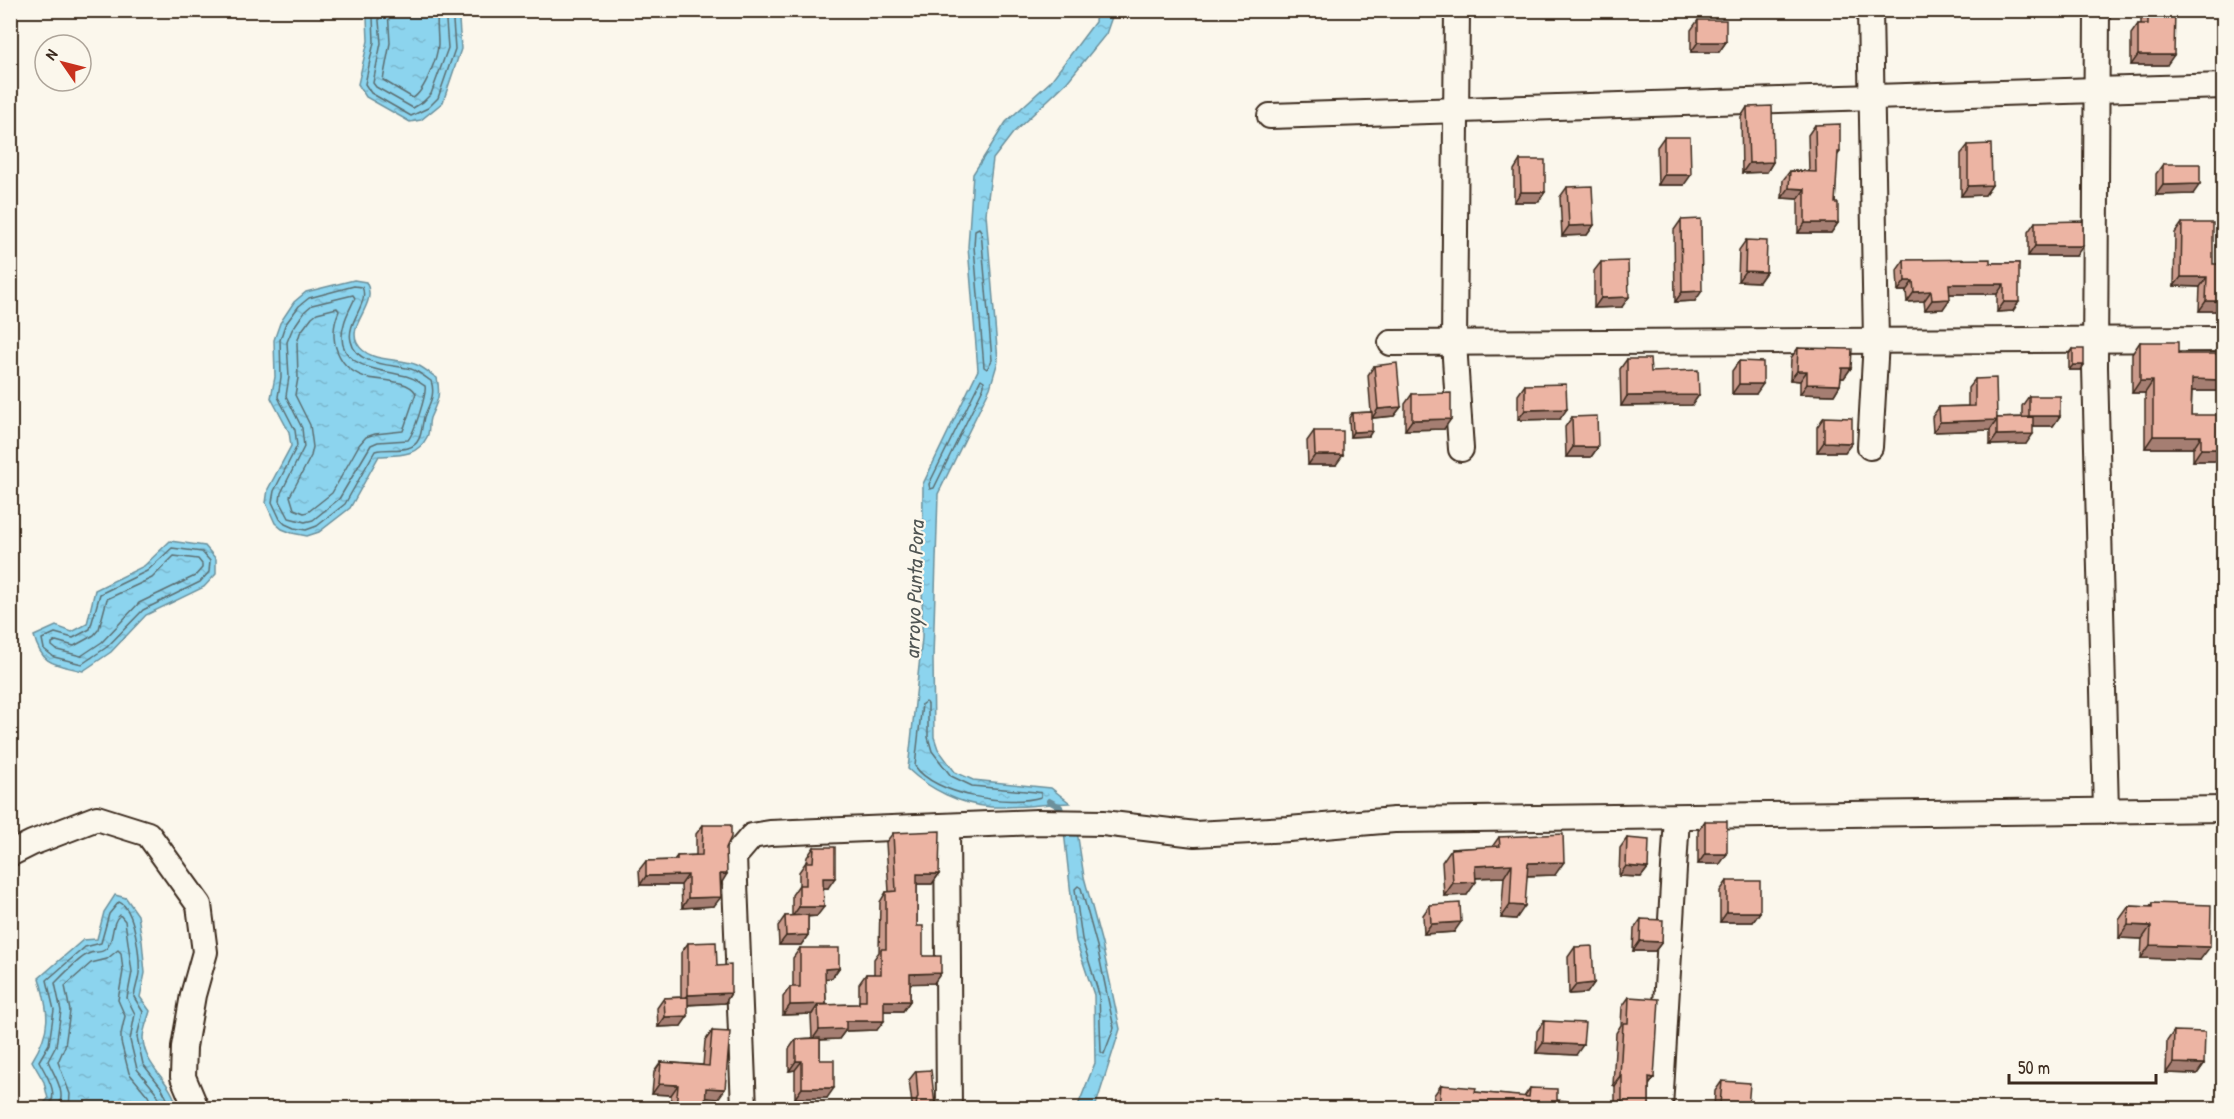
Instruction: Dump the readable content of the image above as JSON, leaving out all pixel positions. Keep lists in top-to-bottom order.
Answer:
{
  "water": ["arroyo Punta Pora"],
  "scale_bar": "50 m",
  "north": "top left"
}
